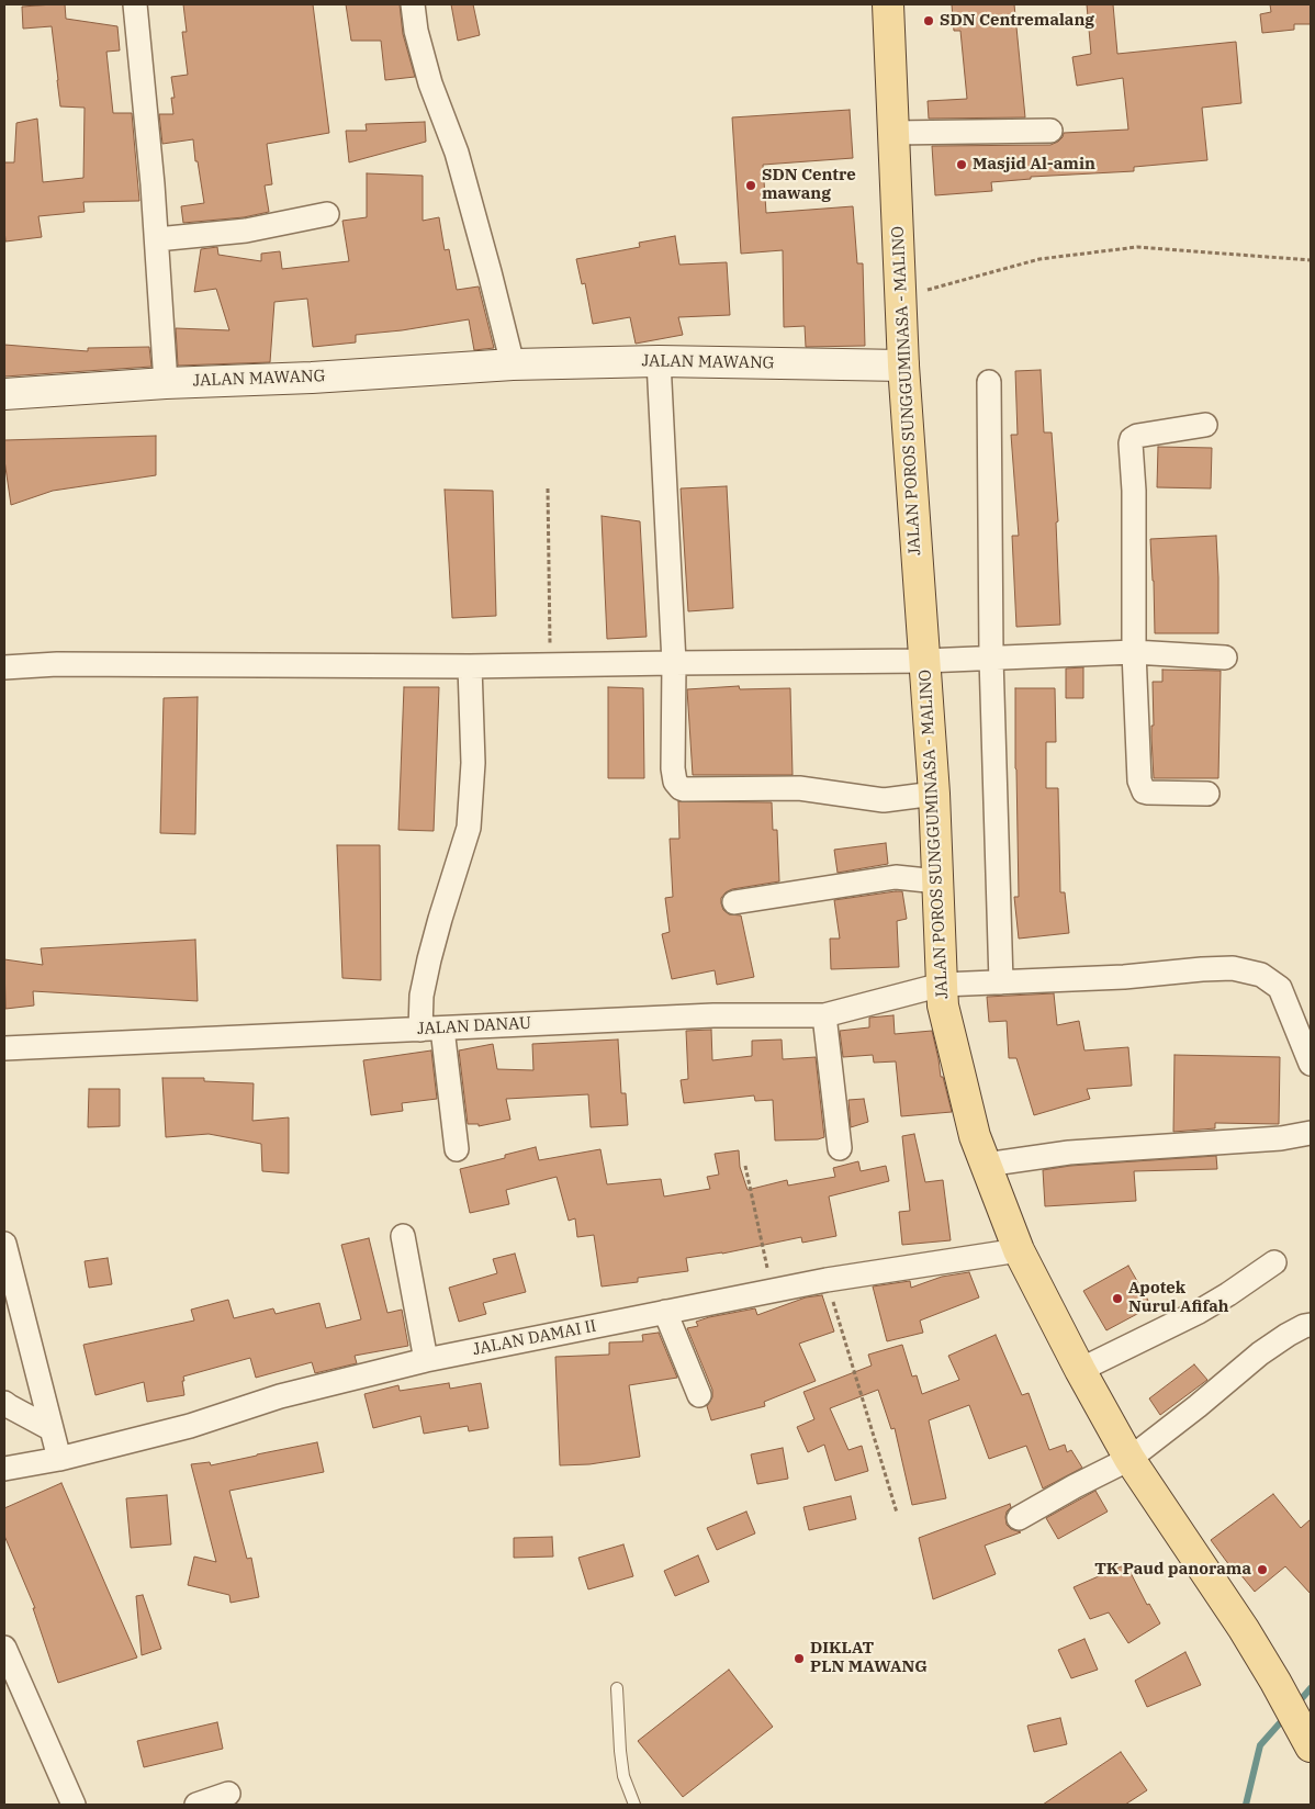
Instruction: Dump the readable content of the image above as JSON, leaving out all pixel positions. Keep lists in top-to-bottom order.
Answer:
{
  "streets": {
    "main road": ["JALAN POROS SUNGGUMINASA - MALINO"],
    "street": ["JALAN MAWANG", "JALAN DANAU", "JALAN DAMAI II"]
  },
  "crossings": [
    ["JALAN MAWANG", "JALAN POROS SUNGGUMINASA - MALINO"],
    ["JALAN POROS SUNGGUMINASA - MALINO", "JALAN DANAU"],
    ["JALAN POROS SUNGGUMINASA - MALINO", "JALAN DAMAI II"]
  ],
  "places": [
    "SDN Centremalang",
    "Masjid Al-amin",
    "SDN Centre mawang",
    "Apotek Nurul Afifah",
    "TK Paud panorama",
    "DIKLAT PLN MAWANG"
  ]
}
